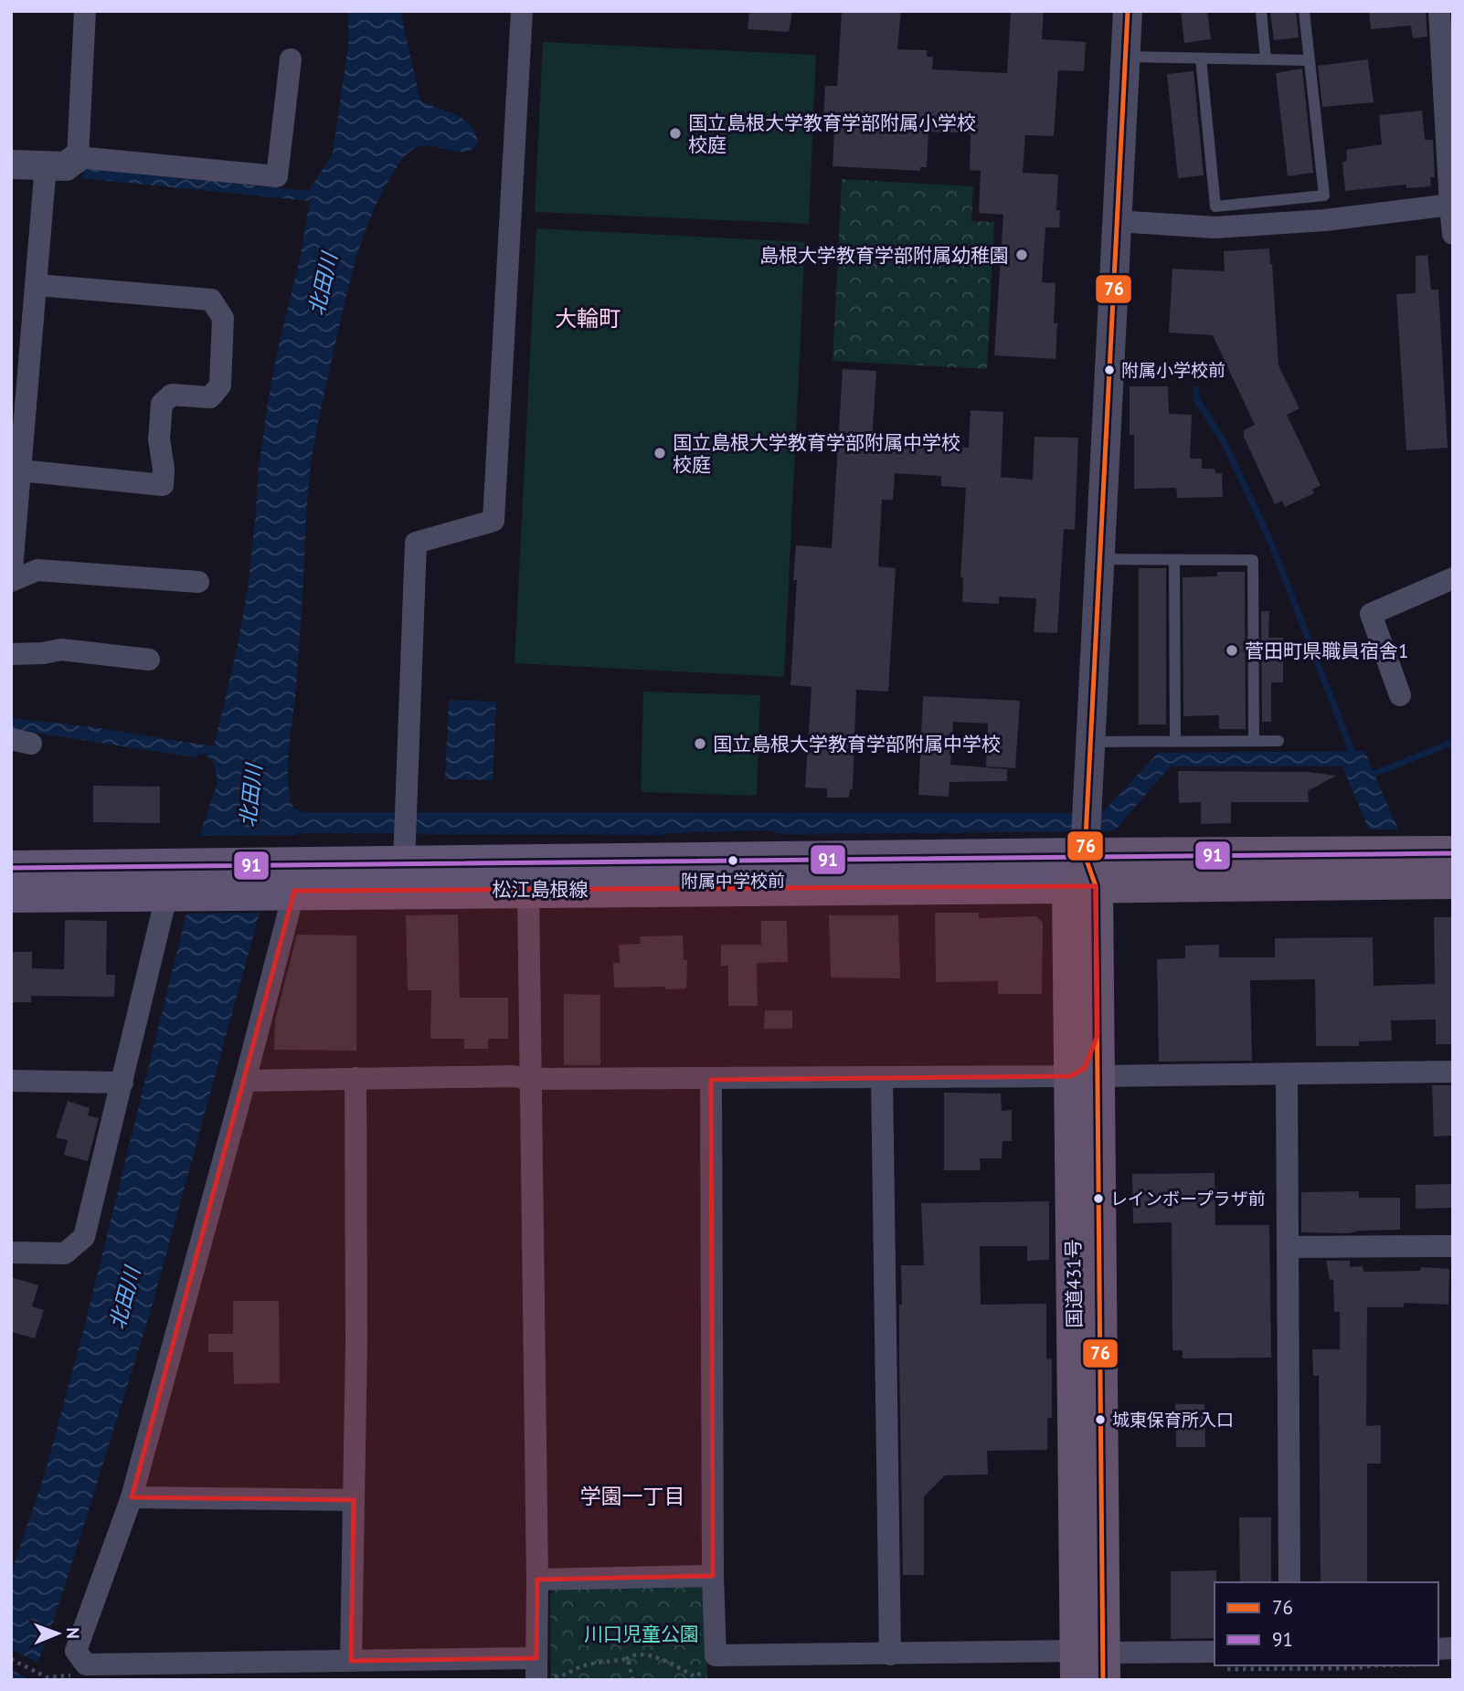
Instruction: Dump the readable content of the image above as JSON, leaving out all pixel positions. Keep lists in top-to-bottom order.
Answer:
{
  "streets": {
    "highway": ["国道431号"],
    "main road": ["松江島根線"]
  },
  "crossings": [
    ["松江島根線", "国道431号"]
  ],
  "districts": ["大輪町", "学園一丁目"],
  "water": ["北田川"],
  "parks": ["川口児童公園"],
  "places": [
    "国立島根大学教育学部附属小学校 校庭",
    "島根大学教育学部附属幼稚園",
    "附属小学校前",
    "国立島根大学教育学部附属中学校 校庭",
    "菅田町県職員宿舎1",
    "国立島根大学教育学部附属中学校",
    "附属中学校前",
    "レインボープラザ前",
    "城東保育所入口"
  ],
  "lines": ["transit line 76", "transit line 91"],
  "legend": ["76", "91"],
  "north": "right"
}
